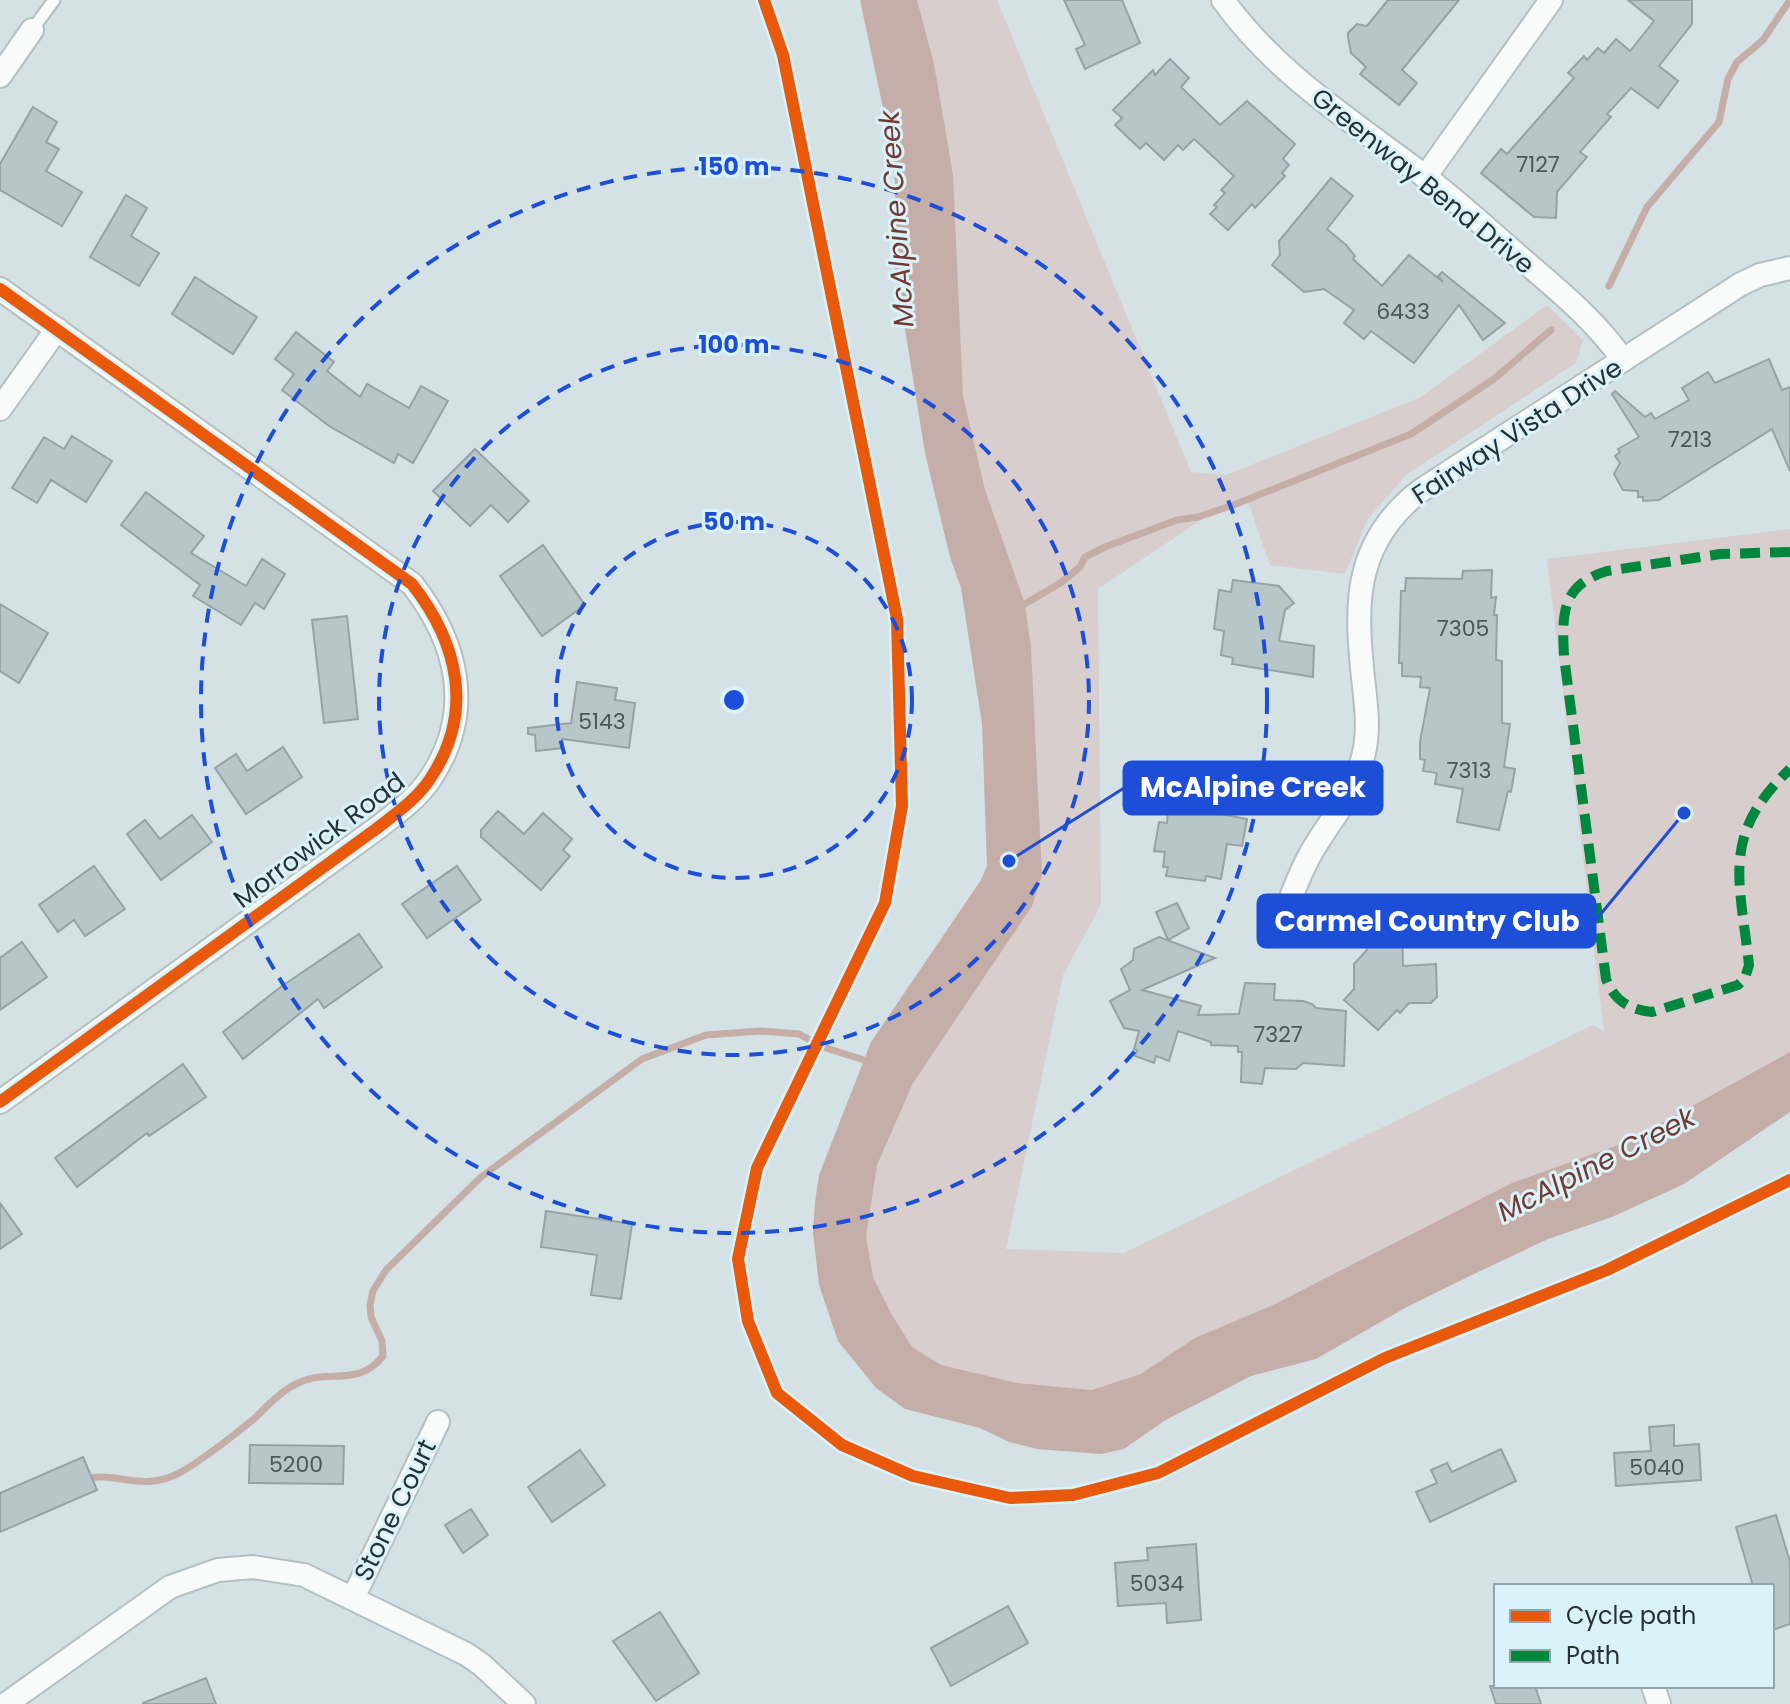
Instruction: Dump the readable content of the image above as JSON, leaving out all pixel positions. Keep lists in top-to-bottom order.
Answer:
{
  "streets": {
    "street": [
      "Greenway Bend Drive",
      "Fairway Vista Drive",
      "Morrowick Road",
      "Stone Court"
    ]
  },
  "crossings": [
    ["Greenway Bend Drive", "Fairway Vista Drive"]
  ],
  "water": ["McAlpine Creek"],
  "places": ["Carmel Country Club", "McAlpine Creek"],
  "house_numbers": [
    "7127",
    "6433",
    "7213",
    "7305",
    "5143",
    "7313",
    "7327",
    "5200",
    "5040",
    "5034"
  ],
  "legend": ["Cycle path", "Path"],
  "rings": ["150 m", "100 m", "50 m"]
}
